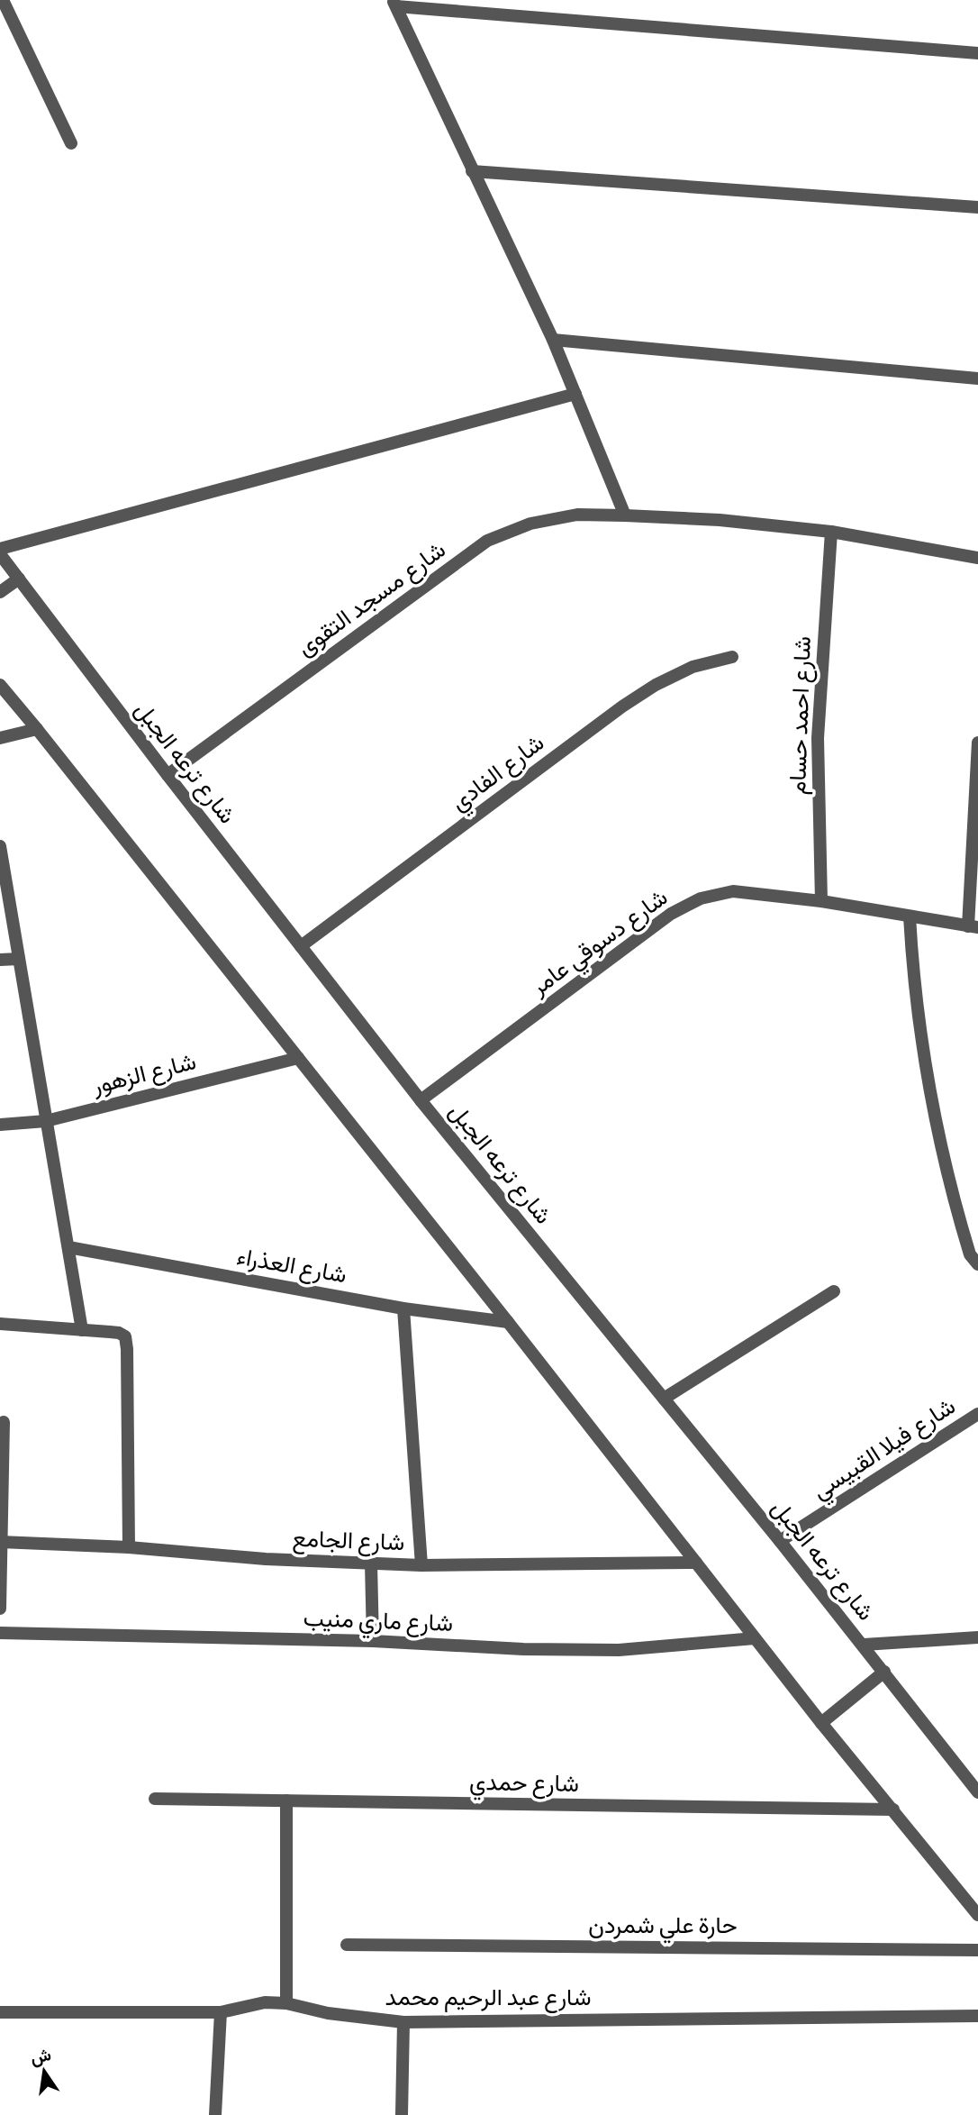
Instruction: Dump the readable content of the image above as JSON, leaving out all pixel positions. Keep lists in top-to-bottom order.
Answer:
{
  "streets": {
    "street": [
      "شارع مسجد التقوى",
      "شارع احمد حسام",
      "شارع ترعه الجبل",
      "شارع الفادي",
      "شارع دسوقي عامر",
      "شارع الزهور",
      "شارع العذراء",
      "شارع فيلا القبيسي",
      "شارع الجامع",
      "شارع ماري منيب",
      "شارع حمدي",
      "حارة علي شمردن",
      "شارع عبد الرحيم محمد"
    ]
  },
  "crossings": [
    ["شارع مسجد التقوى", "شارع احمد حسام"],
    ["شارع مسجد التقوى", "شارع ترعه الجبل"],
    ["شارع احمد حسام", "شارع دسوقي عامر"],
    ["شارع ترعه الجبل", "شارع الفادي"],
    ["شارع ترعه الجبل", "شارع دسوقي عامر"],
    ["شارع ترعه الجبل", "شارع فيلا القبيسي"]
  ],
  "north": "top"
}
